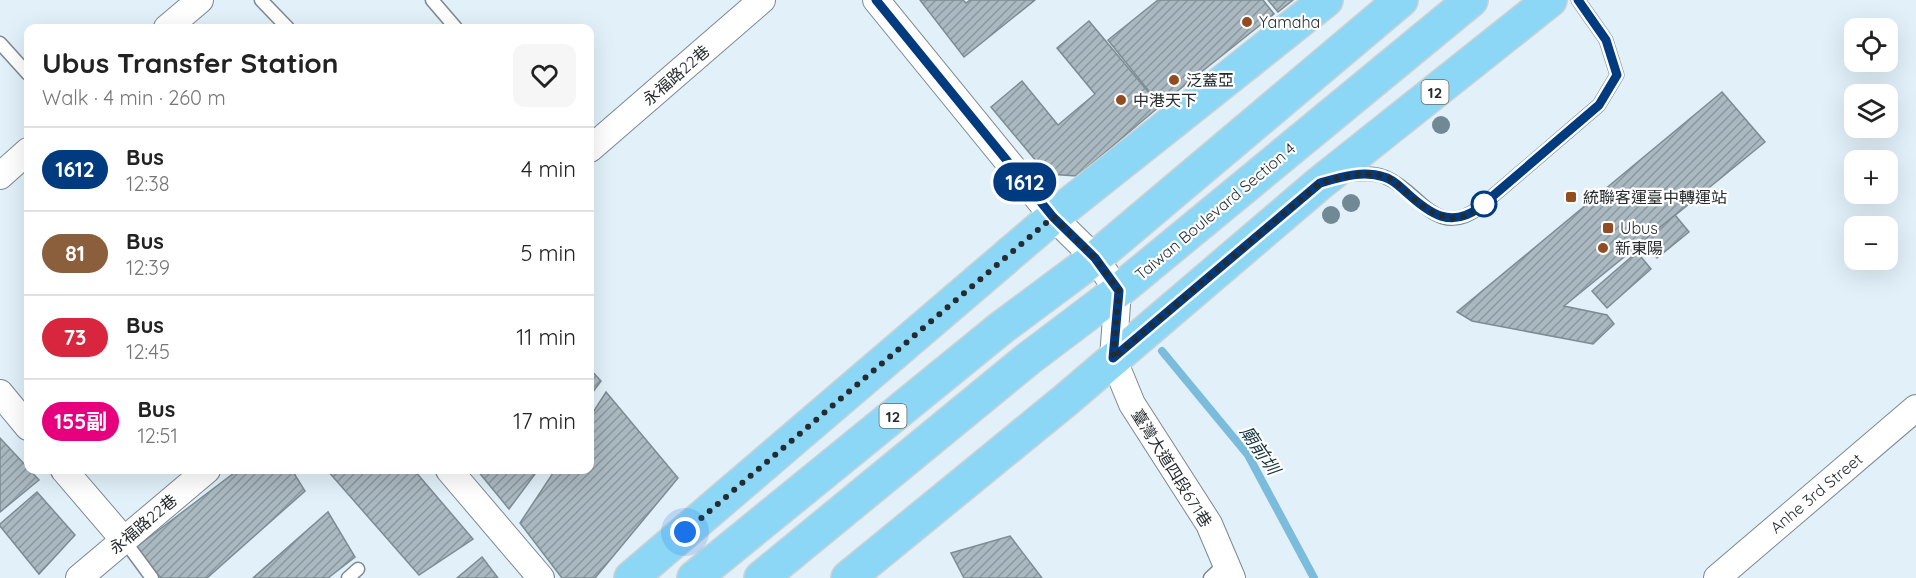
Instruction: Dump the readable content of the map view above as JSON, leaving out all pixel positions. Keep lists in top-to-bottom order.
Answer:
{
  "streets": {
    "main road": ["12", "Taiwan Boulevard Section 4"],
    "street": ["永福路22巷", "臺灣大道四段671巷", "Anhe 3rd Street"]
  },
  "crossings": [
    ["12", "臺灣大道四段671巷"]
  ],
  "water": ["廟前圳"],
  "places": {
    "other": [
      "Yamaha",
      "泛蓋亞",
      "中港天下",
      "新東陽"
    ],
    "transit": ["統聯客運臺中轉運站", "Ubus"]
  },
  "lines": ["bus line 1612"],
  "page": {
    "on_map": "1612",
    "map_buttons": ["+", "−"],
    "heading": ["Ubus Transfer Station", "Walk · 4 min · 260 m"],
    "list": [
      {
        "mark": "1612",
        "name": "Bus",
        "note": "12:38",
        "value": "4 min"
      },
      {
        "mark": "81",
        "name": "Bus",
        "note": "12:39",
        "value": "5 min"
      },
      {
        "mark": "73",
        "name": "Bus",
        "note": "12:45",
        "value": "11 min"
      },
      {
        "mark": "155副",
        "name": "Bus",
        "note": "12:51",
        "value": "17 min"
      }
    ]
  }
}
